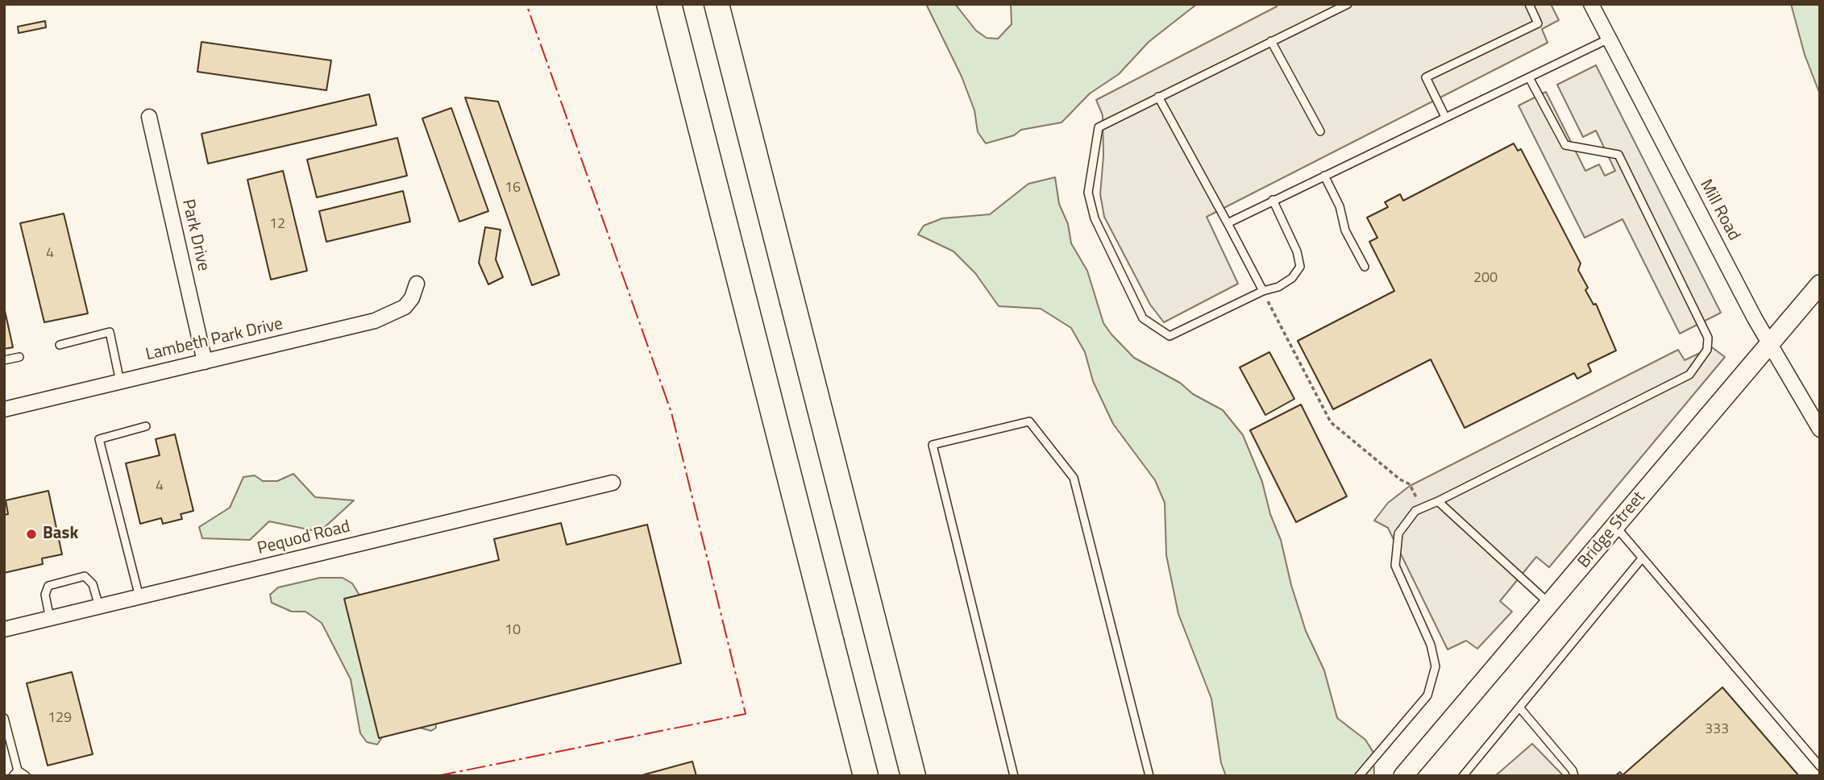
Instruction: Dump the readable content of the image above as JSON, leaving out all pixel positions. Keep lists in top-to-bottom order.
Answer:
{
  "streets": {
    "street": [
      "Mill Road",
      "Park Drive",
      "Lambeth Park Drive",
      "Bridge Street",
      "Pequod Road"
    ]
  },
  "crossings": [
    ["Mill Road", "Bridge Street"],
    ["Park Drive", "Lambeth Park Drive"]
  ],
  "places": ["Bask"],
  "house_numbers": [
    "16",
    "12",
    "4",
    "200",
    "4",
    "10",
    "129",
    "333"
  ]
}
